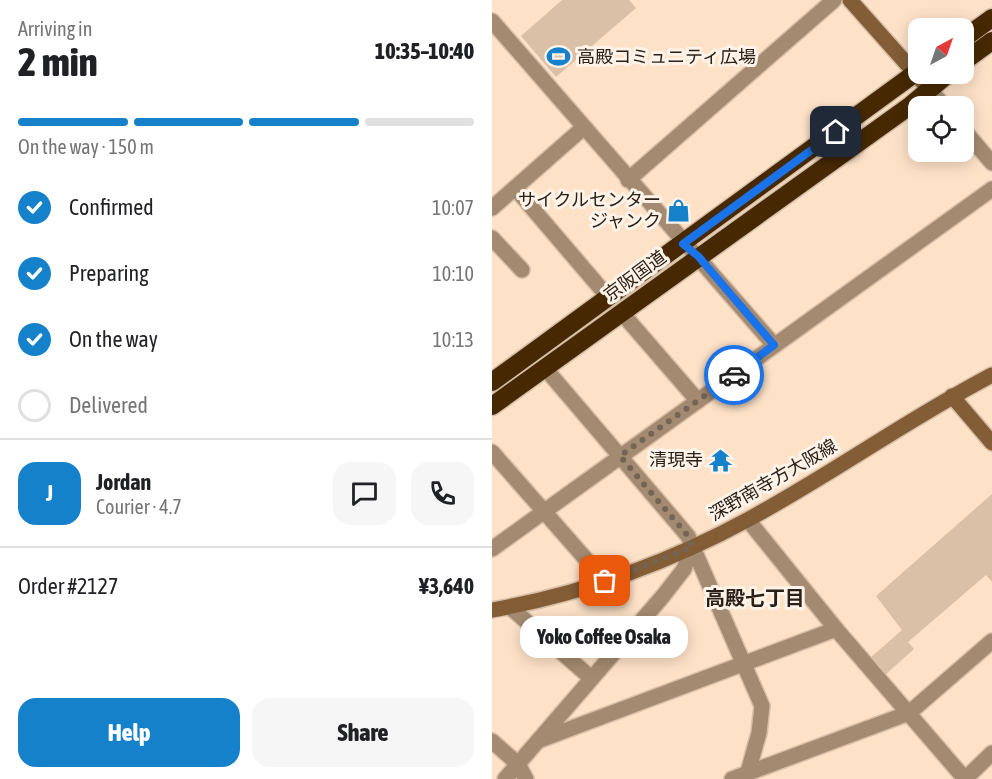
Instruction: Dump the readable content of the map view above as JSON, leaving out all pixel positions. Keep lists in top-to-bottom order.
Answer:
{
  "streets": {
    "highway": ["京阪国道"],
    "main road": ["深野南寺方大阪線"]
  },
  "districts": ["高殿七丁目"],
  "places": {
    "sports": ["高殿コミュニティ広場"],
    "shop": ["サイクルセンター ジャンク"],
    "temple": ["清現寺"],
    "other": ["Yoko Coffee Osaka"]
  },
  "north": "top right",
  "page": {
    "heading": ["2 min", "Arriving in", "10:35–10:40"],
    "panel": [
      "Jordan",
      "Courier · 4.7",
      "Order #2127",
      "¥3,640"
    ],
    "bar": "On the way · 150 m",
    "list": [
      ["Confirmed", "10:07"],
      ["Preparing", "10:10"],
      ["On the way", "10:13"],
      "Delivered"
    ],
    "round": "J",
    "bubble": "Yoko Coffee Osaka",
    "buttons": ["Help", "Share"]
  }
}
